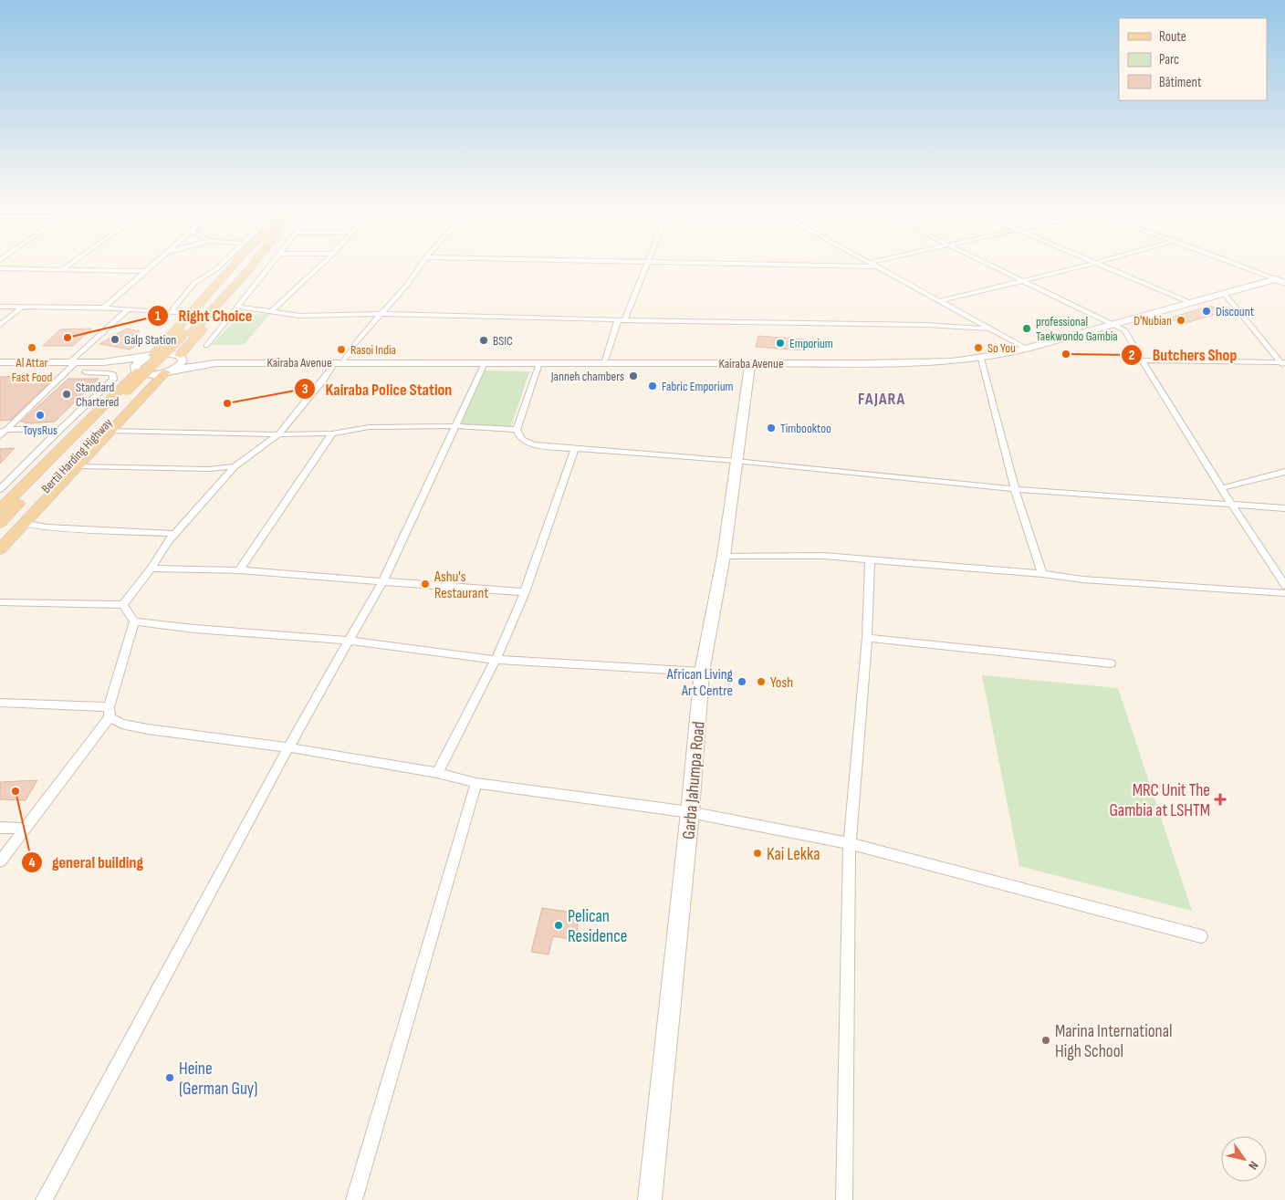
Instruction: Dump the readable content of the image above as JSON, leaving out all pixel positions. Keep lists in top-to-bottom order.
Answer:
{
  "streets": {
    "main road": ["Bertil Harding Highway"],
    "street": ["Kairaba Avenue", "Garba Jahumpa Road"]
  },
  "crossings": [
    ["Kairaba Avenue", "Garba Jahumpa Road"]
  ],
  "districts": ["FAJARA"],
  "places": {
    "other": [
      "Discount",
      "D'Nubian",
      "professional Taekwondo Gambia",
      "Right Choice",
      "Galp Station",
      "BSIC",
      "Emporium",
      "Al Attar Fast Food",
      "So You",
      "Rasoi India",
      "Butchers Shop",
      "Janneh chambers",
      "Fabric Emporium",
      "Standard Chartered",
      "Kairaba Police Station",
      "ToysRus",
      "Timbooktoo",
      "Ashu's Restaurant",
      "African Living Art Centre",
      "Yosh",
      "general building",
      "Kai Lekka",
      "Pelican Residence",
      "Marina International High School",
      "Heine (German Guy)"
    ],
    "health": ["MRC Unit The Gambia at LSHTM"]
  },
  "legend": ["Route", "Parc", "Bâtiment"],
  "north": "bottom right"
}
